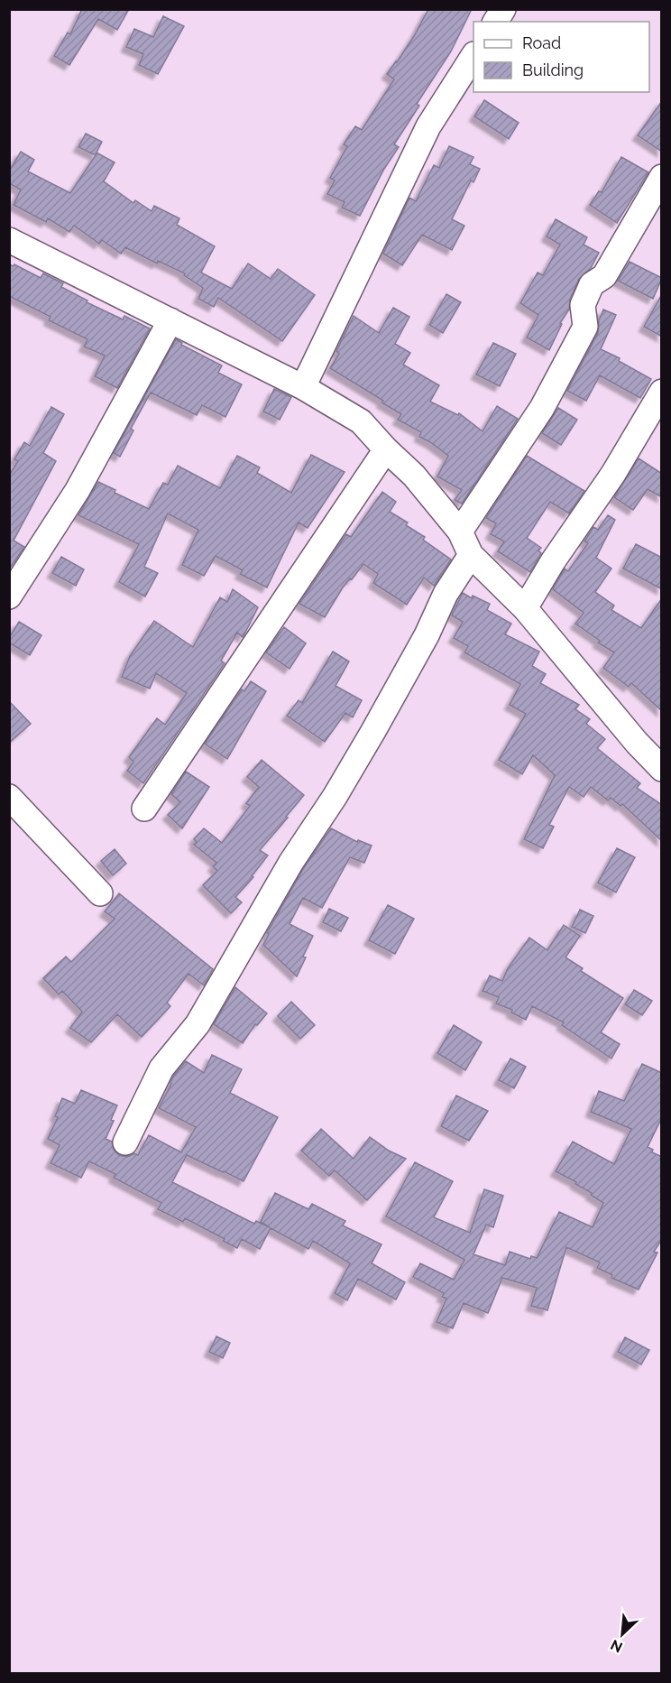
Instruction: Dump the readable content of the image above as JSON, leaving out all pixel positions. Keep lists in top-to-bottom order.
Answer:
{
  "legend": ["Road", "Building"],
  "north": "bottom left"
}
